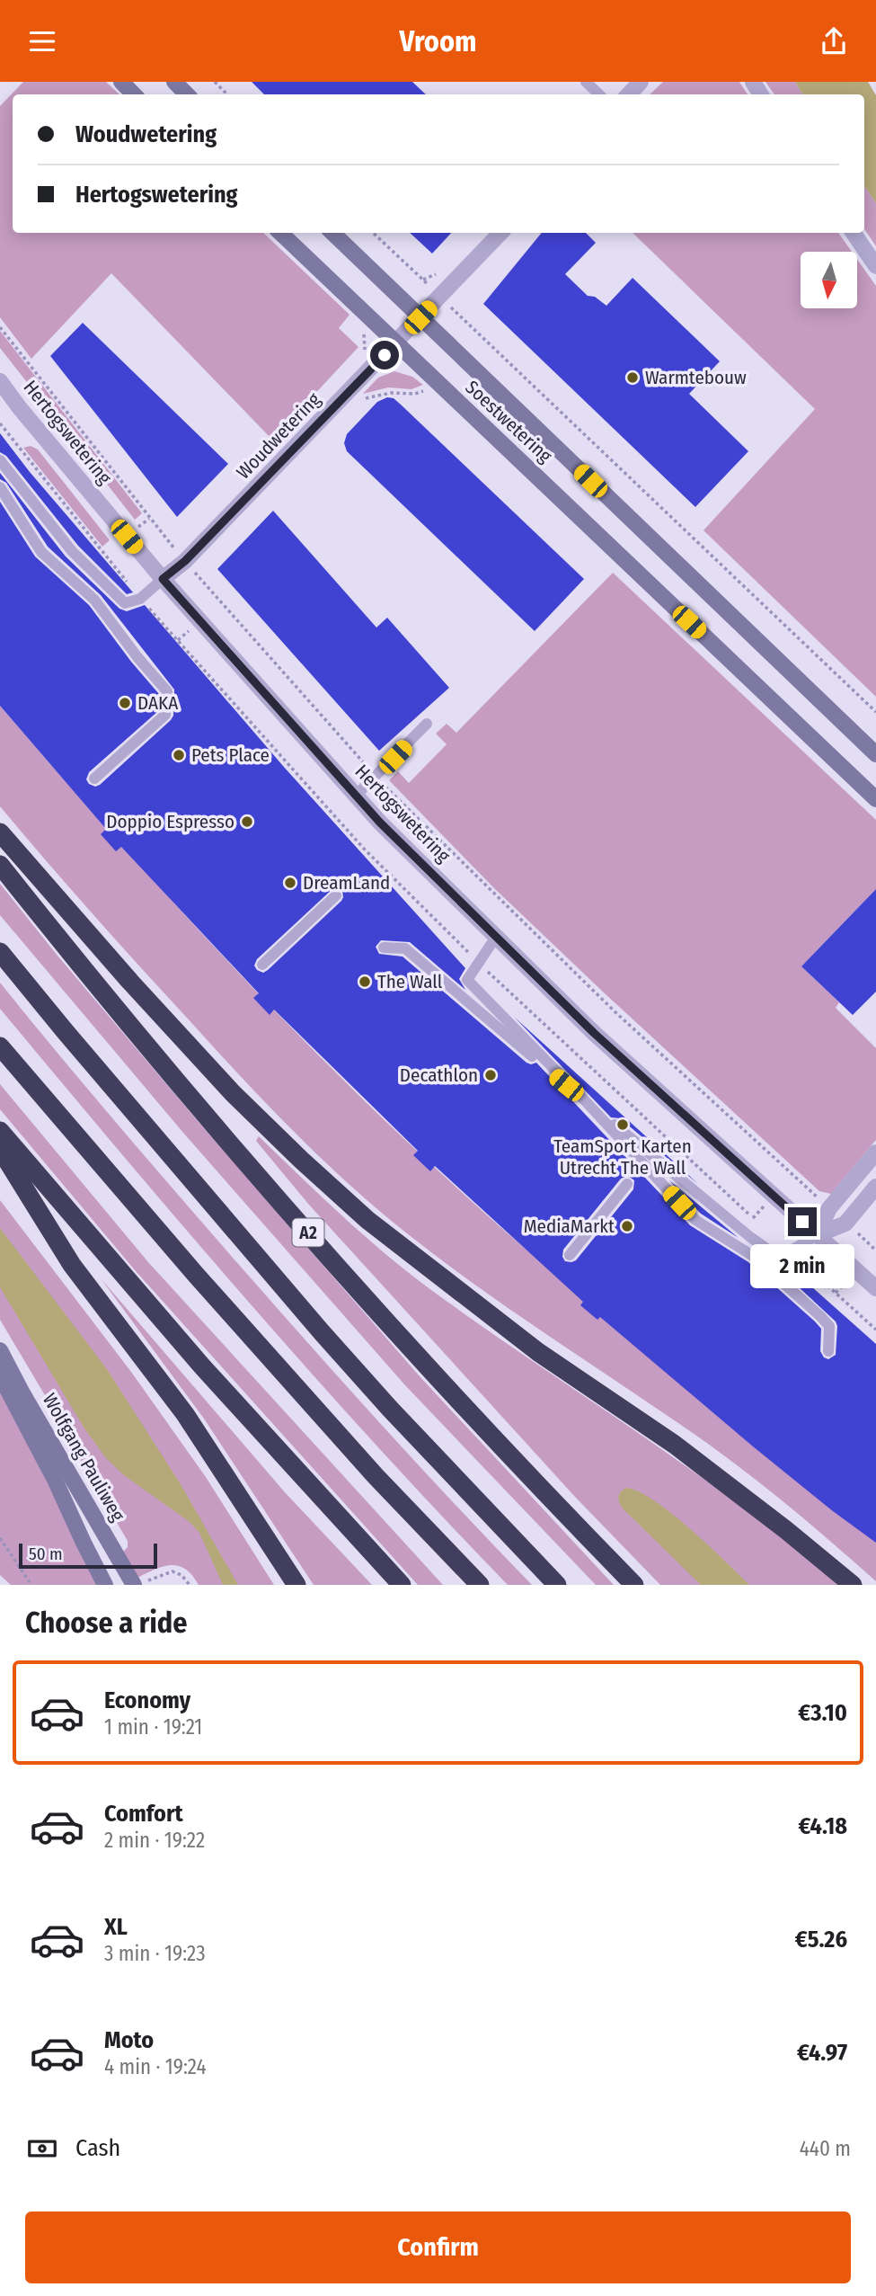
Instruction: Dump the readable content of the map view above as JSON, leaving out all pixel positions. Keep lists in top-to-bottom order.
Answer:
{
  "streets": {
    "highway": ["A2"],
    "main road": ["Soestwetering", "Wolfgang Pauliweg"],
    "street": ["Hertogswetering", "Woudwetering"]
  },
  "crossings": [
    ["Soestwetering", "Woudwetering"],
    ["Hertogswetering", "Woudwetering"]
  ],
  "places": [
    "Warmtebouw",
    "DAKA",
    "Pets Place",
    "Doppio Espresso",
    "DreamLand",
    "The Wall",
    "Decathlon",
    "TeamSport Karten Utrecht The Wall",
    "MediaMarkt"
  ],
  "scale_bar": "50 m",
  "north": "bottom",
  "page": {
    "header": "Vroom",
    "banner": ["Woudwetering", "Hertogswetering"],
    "bubble": "2 min",
    "scale": "50 m",
    "heading": "Choose a ride",
    "list": [
      {
        "name": "Economy",
        "note": "1 min · 19:21",
        "value": "€3.10"
      },
      {
        "name": "Comfort",
        "note": "2 min · 19:22",
        "value": "€4.18"
      },
      {
        "name": "XL",
        "note": "3 min · 19:23",
        "value": "€5.26"
      },
      {
        "name": "Moto",
        "note": "4 min · 19:24",
        "value": "€4.97"
      }
    ],
    "pay": ["Cash", "440 m"],
    "buttons": "Confirm"
  }
}
